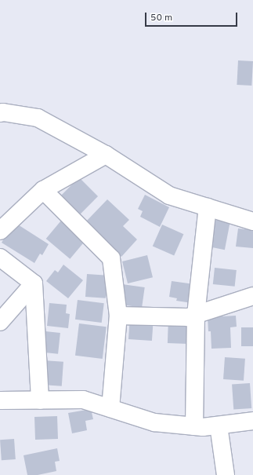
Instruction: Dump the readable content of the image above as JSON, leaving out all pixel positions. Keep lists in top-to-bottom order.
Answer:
{
  "scale_bar": "50 m"
}
